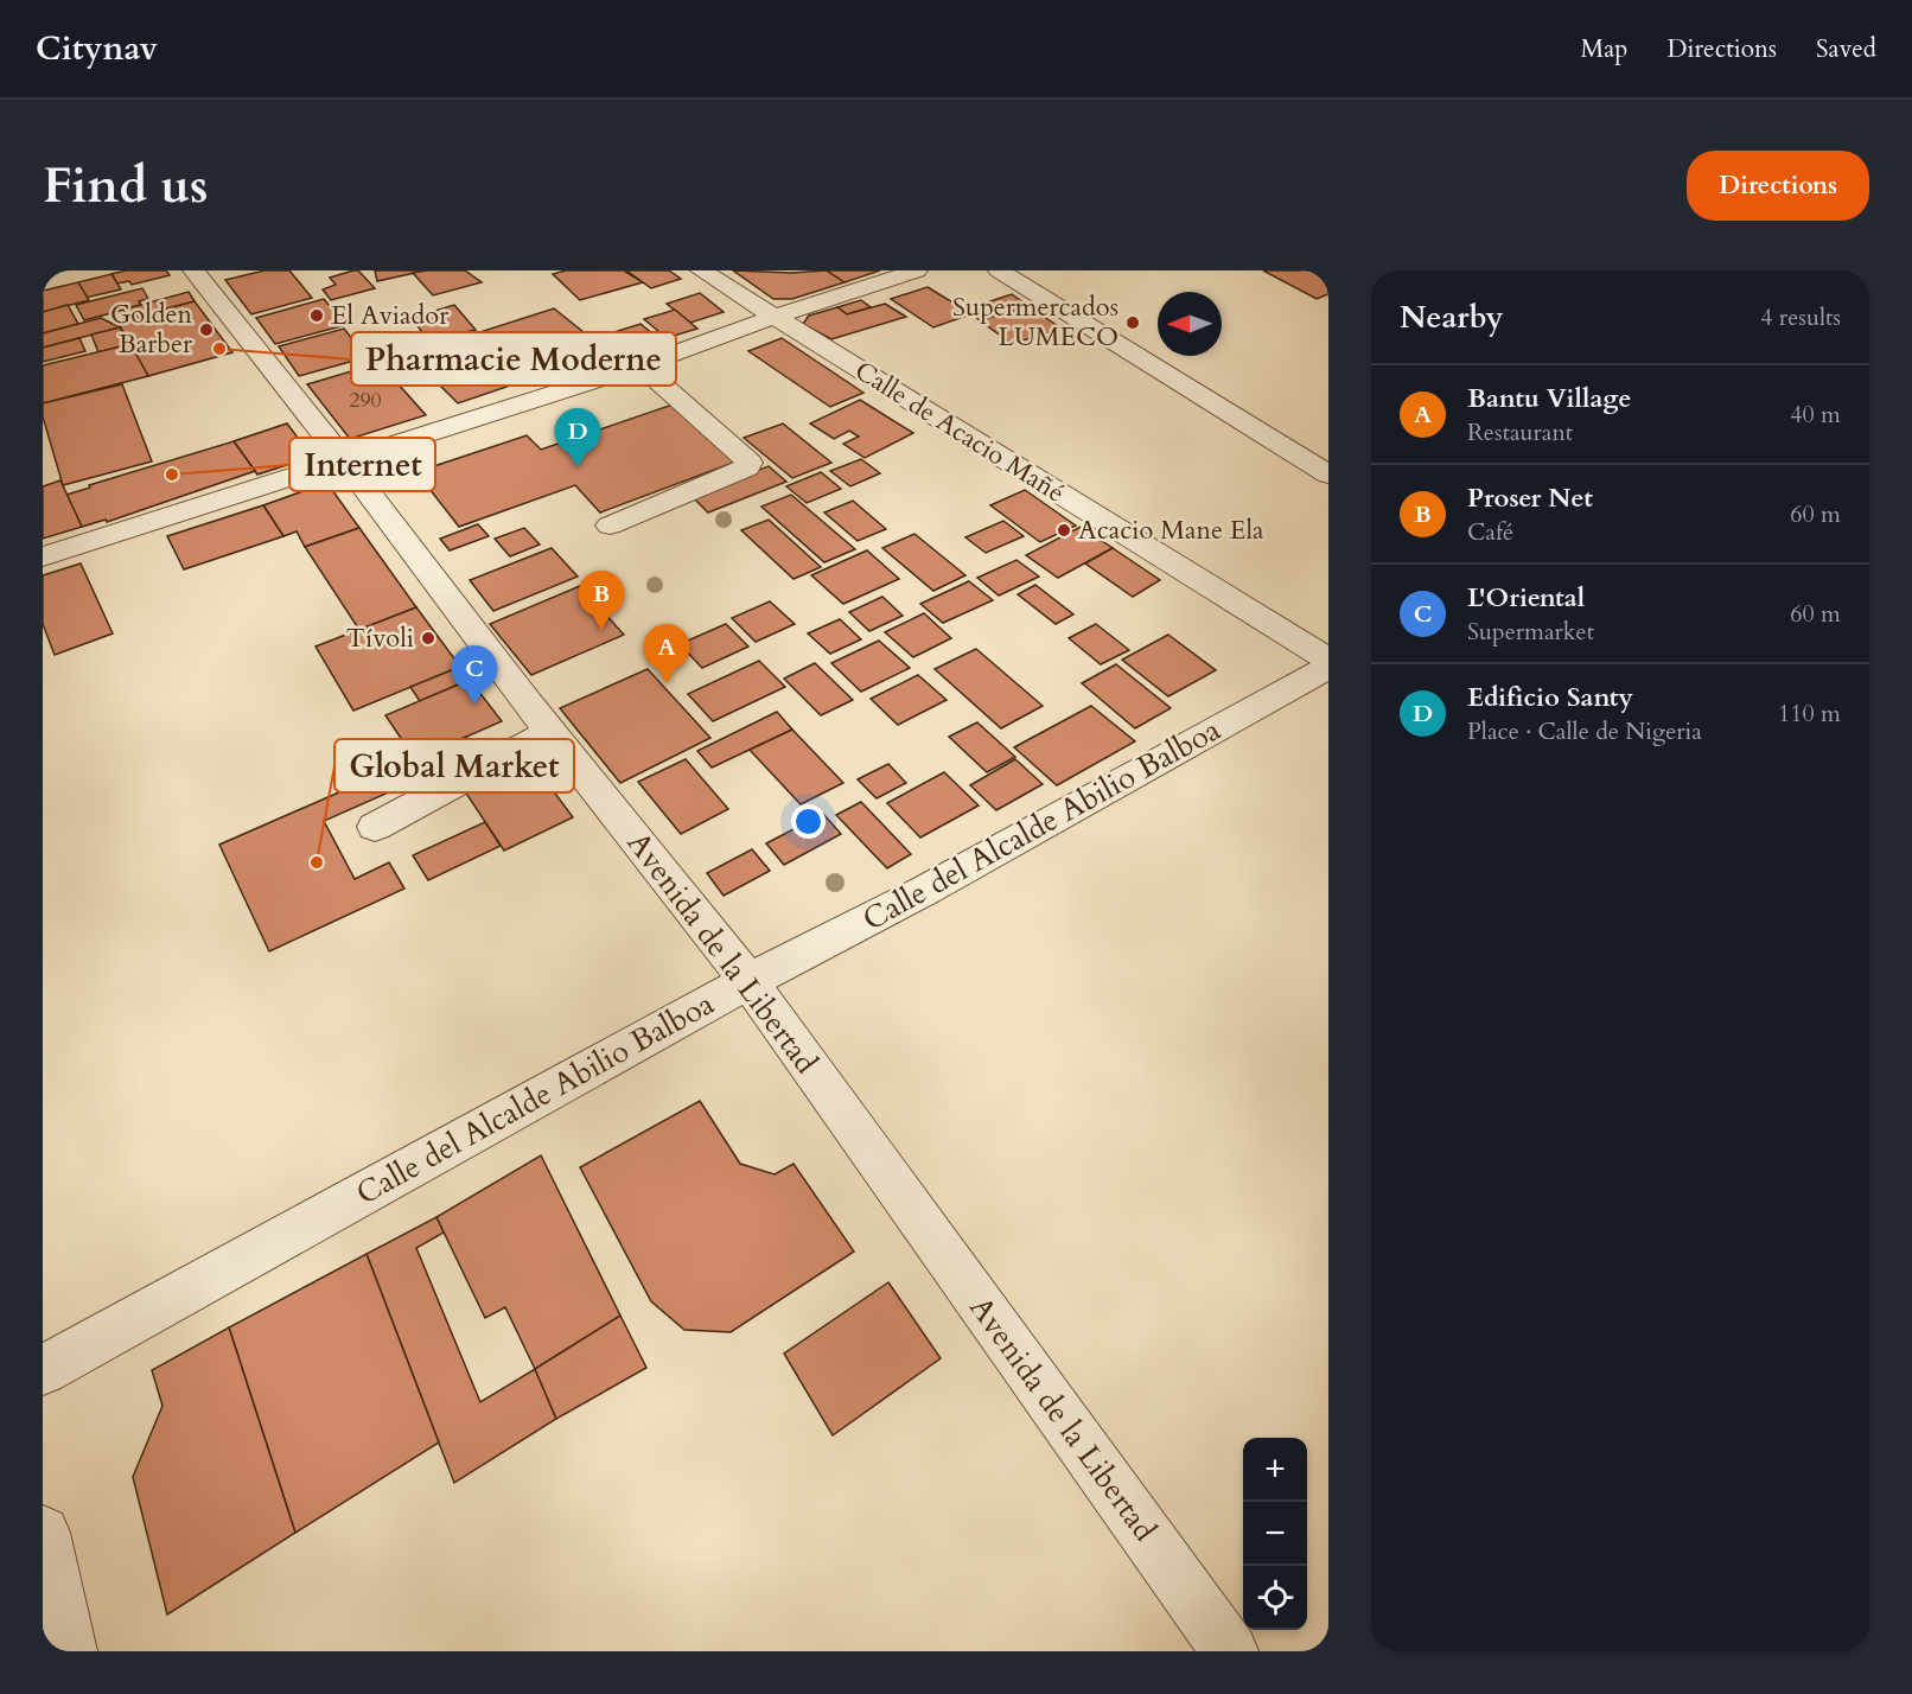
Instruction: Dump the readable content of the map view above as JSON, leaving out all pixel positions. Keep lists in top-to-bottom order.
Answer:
{
  "streets": {
    "street": ["Calle de Acacio Mañé", "Calle del Alcalde Abilio Balboa", "Avenida de la Libertad"]
  },
  "crossings": [
    ["Calle del Alcalde Abilio Balboa", "Avenida de la Libertad"]
  ],
  "places": [
    "El Aviador",
    "Supermercados LUMECO",
    "Golden Barber",
    "Pharmacie Moderne",
    "Internet",
    "Acacio Mane Ela",
    "Tívoli",
    "Global Market"
  ],
  "house_numbers": ["290"],
  "north": "left",
  "page": {
    "header": "Citynav",
    "nav": ["Map", "Directions", "Saved"],
    "buttons": "Directions",
    "title": "Find us",
    "heading": ["Nearby", "4 results"],
    "list": [
      {
        "mark": "A",
        "name": "Bantu Village",
        "note": "Restaurant",
        "value": "40 m"
      },
      {
        "mark": "B",
        "name": "Proser Net",
        "note": "Café",
        "value": "60 m"
      },
      {
        "mark": "C",
        "name": "L'Oriental",
        "note": "Supermarket",
        "value": "60 m"
      },
      {
        "mark": "D",
        "name": "Edificio Santy",
        "note": "Place · Calle de Nigeria",
        "value": "110 m"
      }
    ],
    "pins": [
      "D",
      "B",
      "A",
      "C"
    ],
    "map_buttons": ["+", "−"]
  }
}
